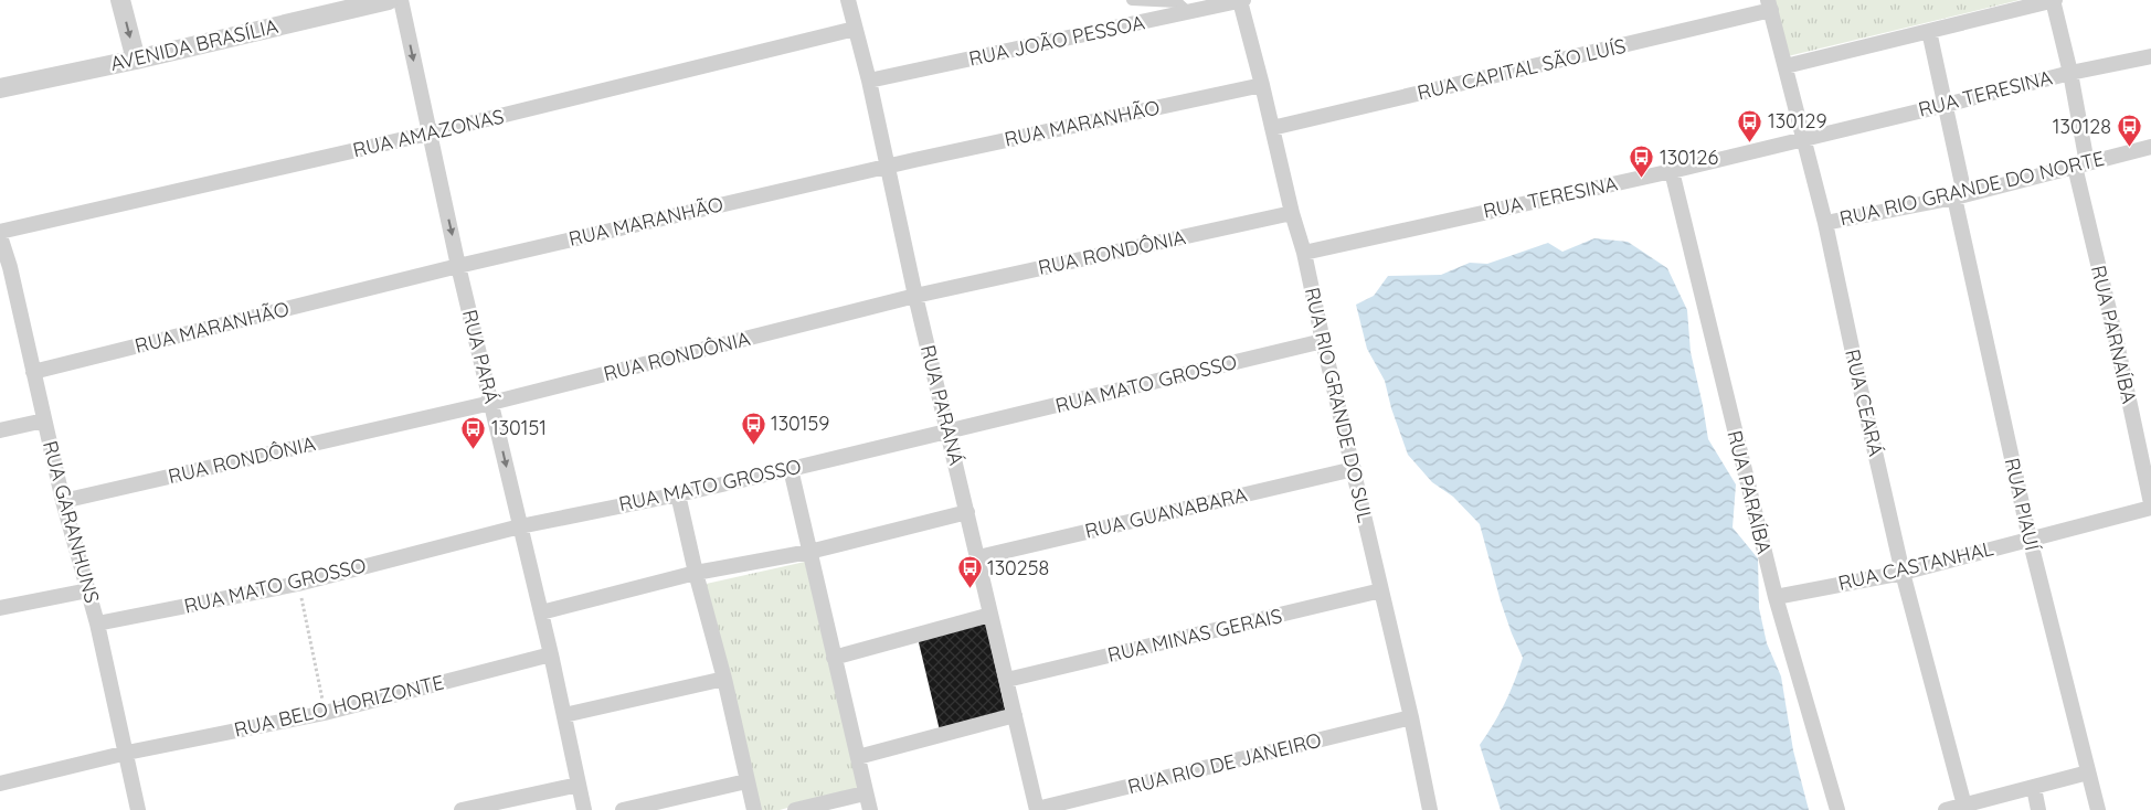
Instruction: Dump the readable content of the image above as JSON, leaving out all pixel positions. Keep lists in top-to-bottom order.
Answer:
{
  "streets": {
    "street": [
      "RUA JOÃO PESSOA",
      "AVENIDA BRASÍLIA",
      "RUA CAPITAL SÃO LUÍS",
      "RUA TERESINA",
      "RUA MARANHÃO",
      "RUA AMAZONAS",
      "RUA RIO GRANDE DO NORTE",
      "RUA RONDÔNIA",
      "RUA PARNAÍBA",
      "RUA PARÁ",
      "RUA MATO GROSSO",
      "RUA CEARÁ",
      "RUA PARANÁ",
      "RUA RIO GRANDE DO SUL",
      "RUA PARAÍBA",
      "RUA PIAUÍ",
      "RUA GUANABARA",
      "RUA GARANHUNS",
      "RUA CASTANHAL",
      "RUA MINAS GERAIS",
      "RUA BELO HORIZONTE",
      "RUA RIO DE JANEIRO"
    ]
  },
  "crossings": [
    ["RUA JOÃO PESSOA", "RUA PARANÁ"],
    ["RUA JOÃO PESSOA", "RUA RIO GRANDE DO SUL"],
    ["RUA CAPITAL SÃO LUÍS", "RUA CEARÁ"],
    ["RUA CAPITAL SÃO LUÍS", "RUA RIO GRANDE DO SUL"],
    ["RUA TERESINA", "RUA PARNAÍBA"],
    ["RUA TERESINA", "RUA CEARÁ"],
    ["RUA TERESINA", "RUA RIO GRANDE DO SUL"],
    ["RUA TERESINA", "RUA PARAÍBA"],
    ["RUA TERESINA", "RUA PIAUÍ"],
    ["RUA MARANHÃO", "RUA PARÁ"],
    ["RUA MARANHÃO", "RUA PARANÁ"],
    ["RUA MARANHÃO", "RUA RIO GRANDE DO SUL"],
    ["RUA MARANHÃO", "RUA GARANHUNS"],
    ["RUA AMAZONAS", "RUA PARÁ"],
    ["RUA AMAZONAS", "RUA PARANÁ"],
    ["RUA RIO GRANDE DO NORTE", "RUA PARNAÍBA"],
    ["RUA RIO GRANDE DO NORTE", "RUA CEARÁ"],
    ["RUA RIO GRANDE DO NORTE", "RUA PIAUÍ"],
    ["RUA RONDÔNIA", "RUA PARÁ"],
    ["RUA RONDÔNIA", "RUA PARANÁ"],
    ["RUA RONDÔNIA", "RUA RIO GRANDE DO SUL"],
    ["RUA RONDÔNIA", "RUA GARANHUNS"],
    ["RUA PARÁ", "RUA MATO GROSSO"],
    ["RUA PARÁ", "RUA BELO HORIZONTE"],
    ["RUA MATO GROSSO", "RUA PARANÁ"],
    ["RUA MATO GROSSO", "RUA RIO GRANDE DO SUL"],
    ["RUA MATO GROSSO", "RUA GARANHUNS"],
    ["RUA CEARÁ", "RUA CASTANHAL"],
    ["RUA PARANÁ", "RUA GUANABARA"],
    ["RUA PARANÁ", "RUA MINAS GERAIS"],
    ["RUA PARANÁ", "RUA RIO DE JANEIRO"],
    ["RUA RIO GRANDE DO SUL", "RUA GUANABARA"],
    ["RUA RIO GRANDE DO SUL", "RUA MINAS GERAIS"],
    ["RUA RIO GRANDE DO SUL", "RUA RIO DE JANEIRO"],
    ["RUA PARAÍBA", "RUA CASTANHAL"],
    ["RUA PIAUÍ", "RUA CASTANHAL"],
    ["RUA GARANHUNS", "RUA BELO HORIZONTE"]
  ],
  "one_way": ["RUA PARÁ"],
  "places": {
    "bus stop": [
      "130129",
      "130128",
      "130126",
      "130159",
      "130151",
      "130258"
    ]
  }
}
